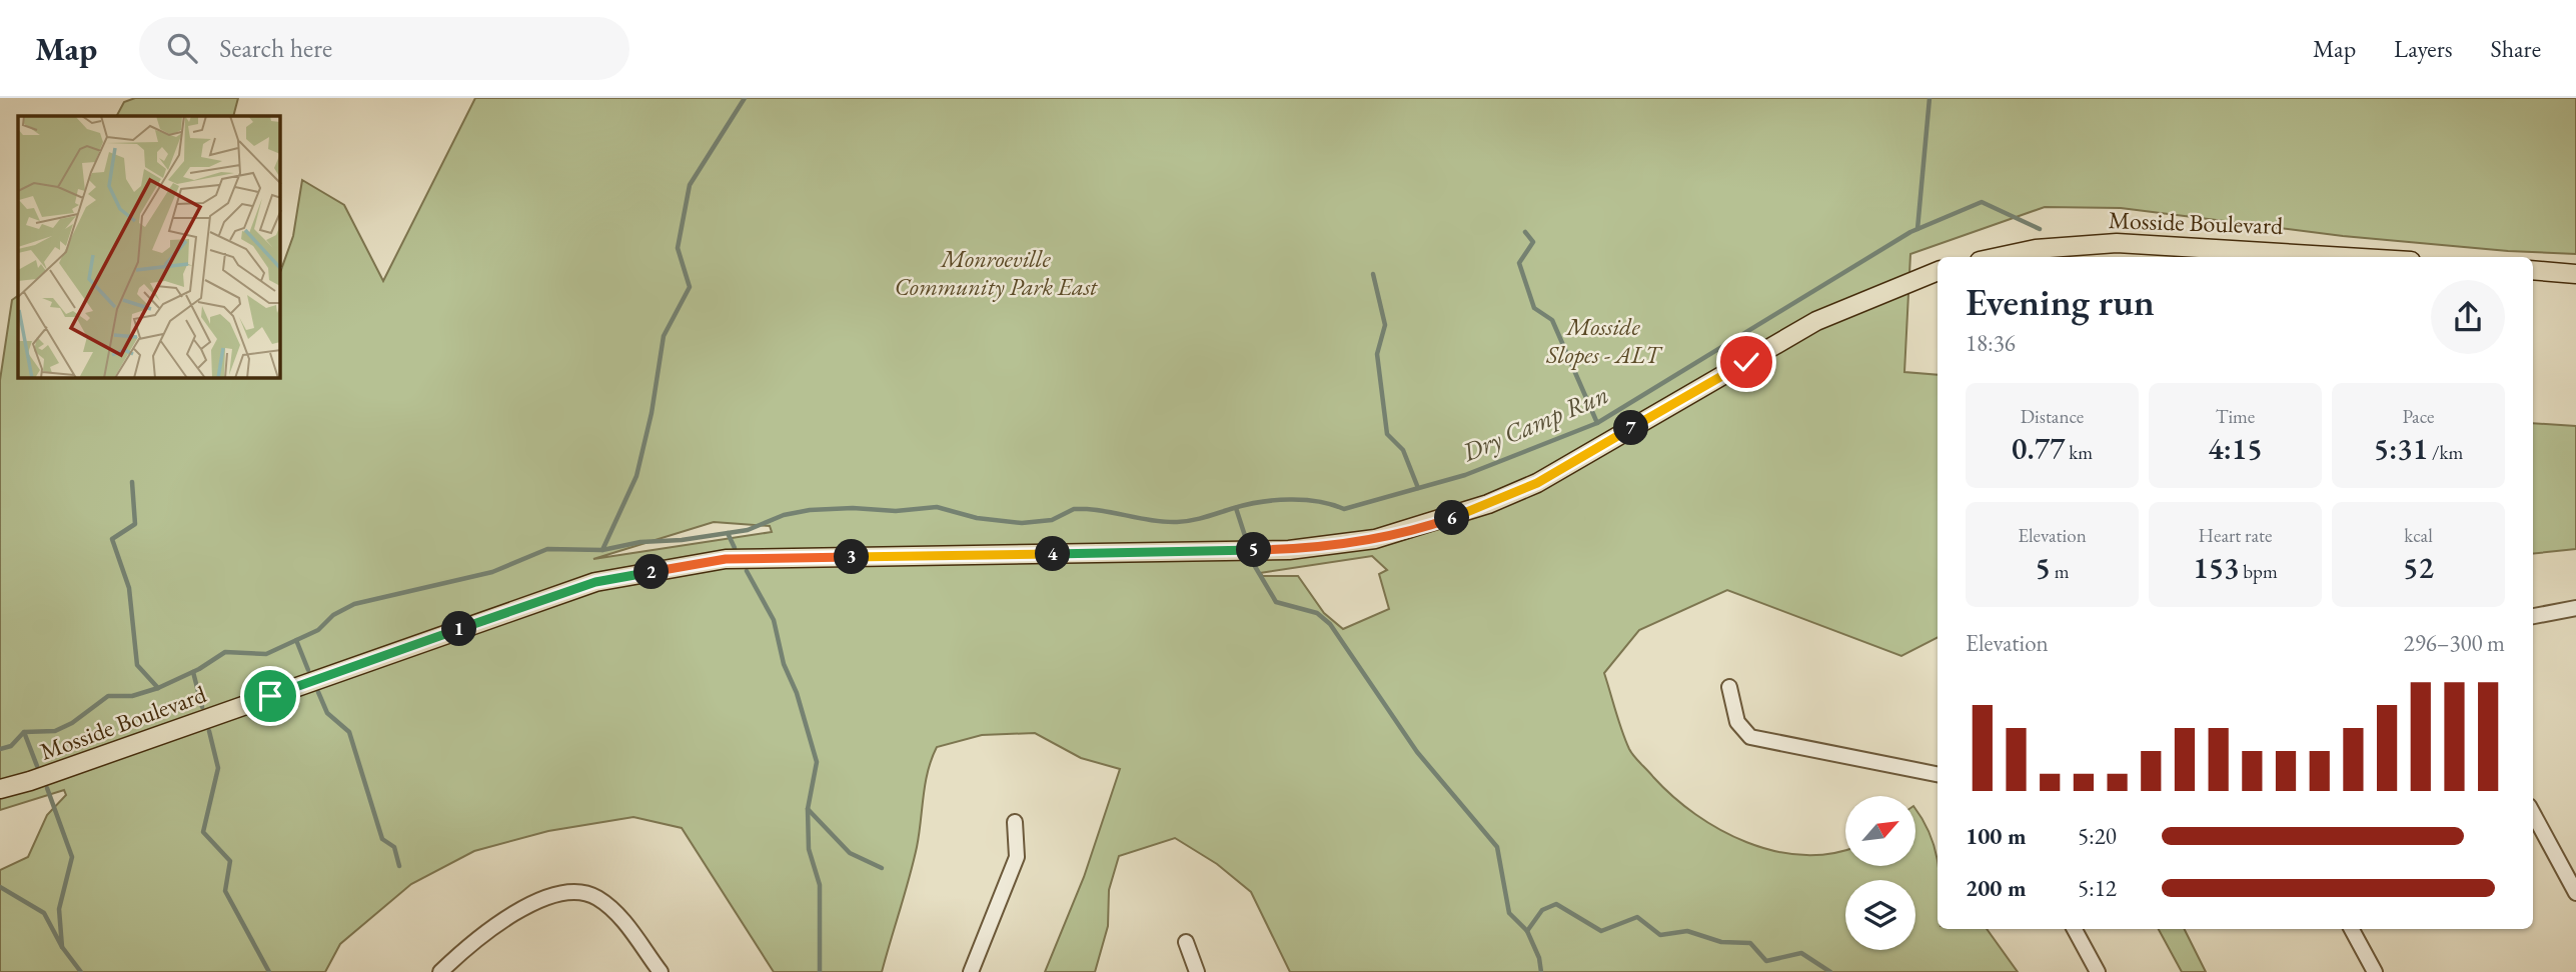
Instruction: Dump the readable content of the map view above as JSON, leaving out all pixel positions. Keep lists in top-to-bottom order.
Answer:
{
  "streets": {
    "main road": ["Mosside Boulevard"]
  },
  "water": ["Dry Camp Run"],
  "parks": ["Monroeville Community Park East", "Mosside Slopes - ALT"],
  "north": "top right",
  "page": {
    "header": "Map",
    "search": "Search here",
    "nav": ["Map", "Layers", "Share"],
    "heading": ["Evening run", "18:36"],
    "stats": [
      ["Distance", "0.77 km"],
      ["Time", "4:15"],
      ["Pace", "5:31 /km"],
      ["Elevation", "5 m"],
      ["Heart rate", "153 bpm"],
      ["kcal", "52"]
    ],
    "pins": [
      "7",
      "6",
      "5",
      "4",
      "3",
      "2",
      "1"
    ],
    "chart": ["Elevation", "296–300 m"],
    "list": [
      {
        "name": "100 m",
        "note": "5:20"
      },
      {
        "name": "200 m",
        "note": "5:12"
      }
    ]
  }
}
